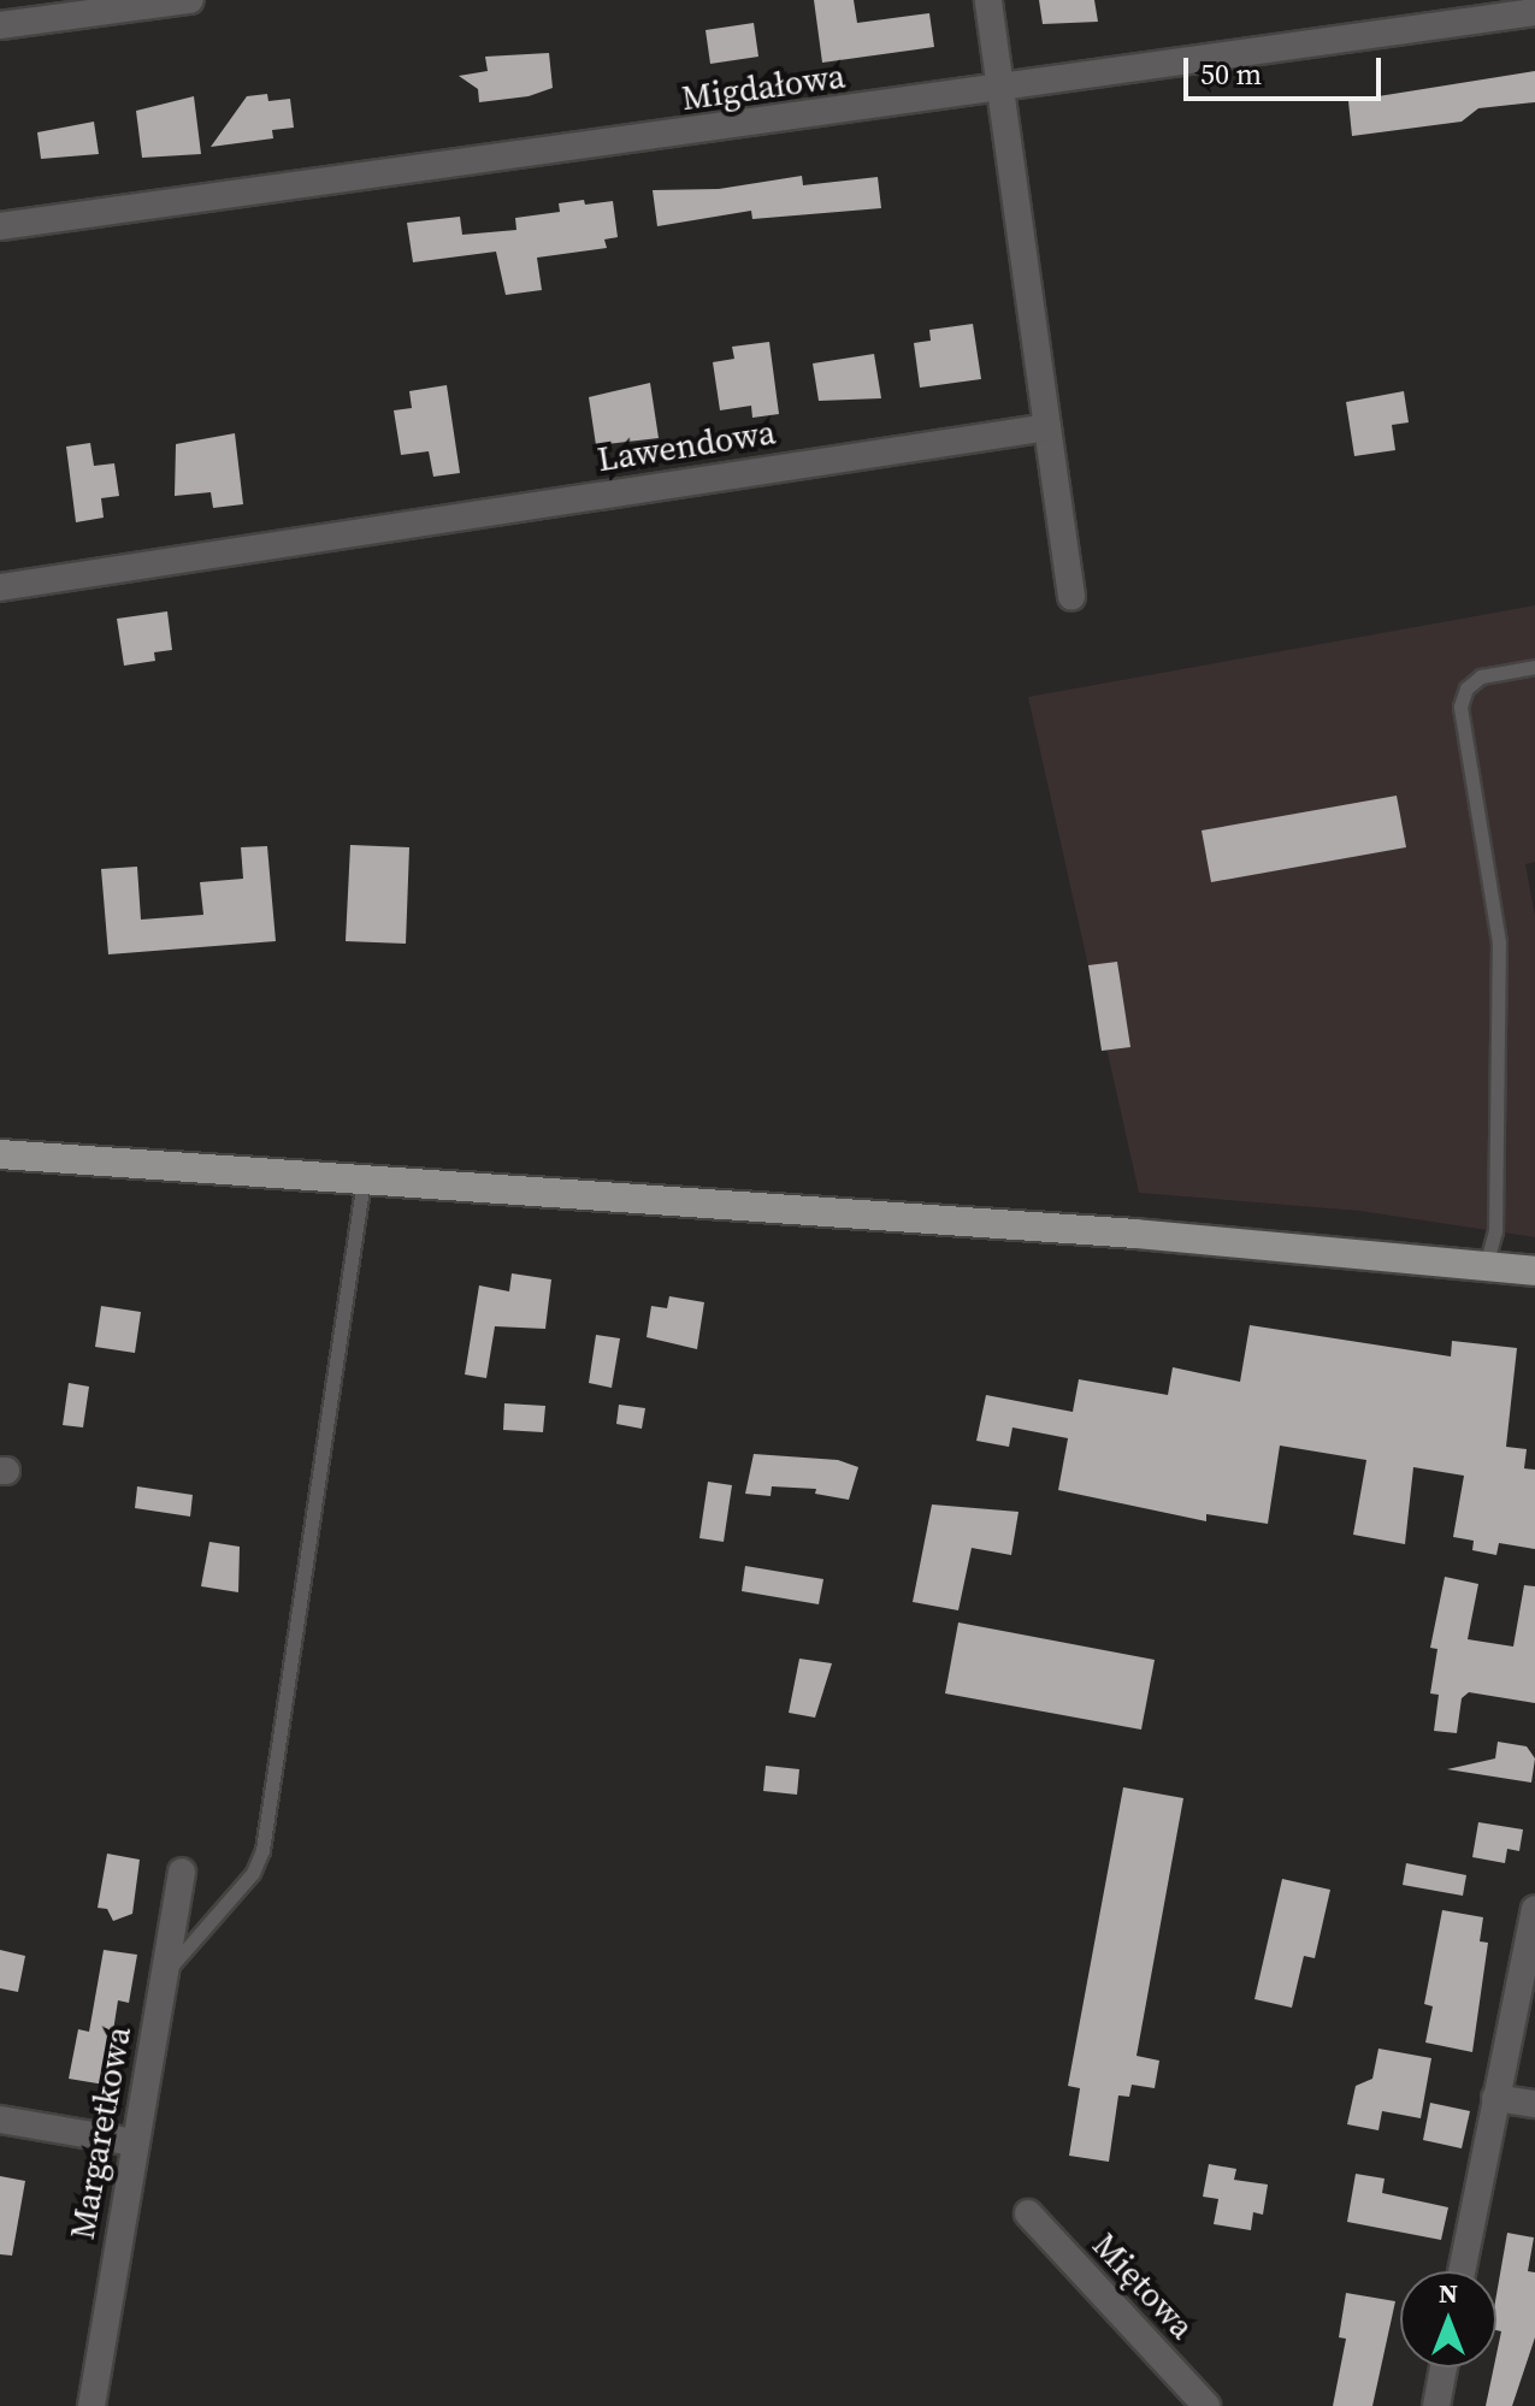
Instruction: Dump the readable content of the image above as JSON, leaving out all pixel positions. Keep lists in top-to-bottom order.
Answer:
{
  "streets": {
    "street": [
      "Migdałowa",
      "Lawendowa",
      "Margaretkowa",
      "Miętowa"
    ]
  },
  "scale_bar": "50 m",
  "north": "top"
}
